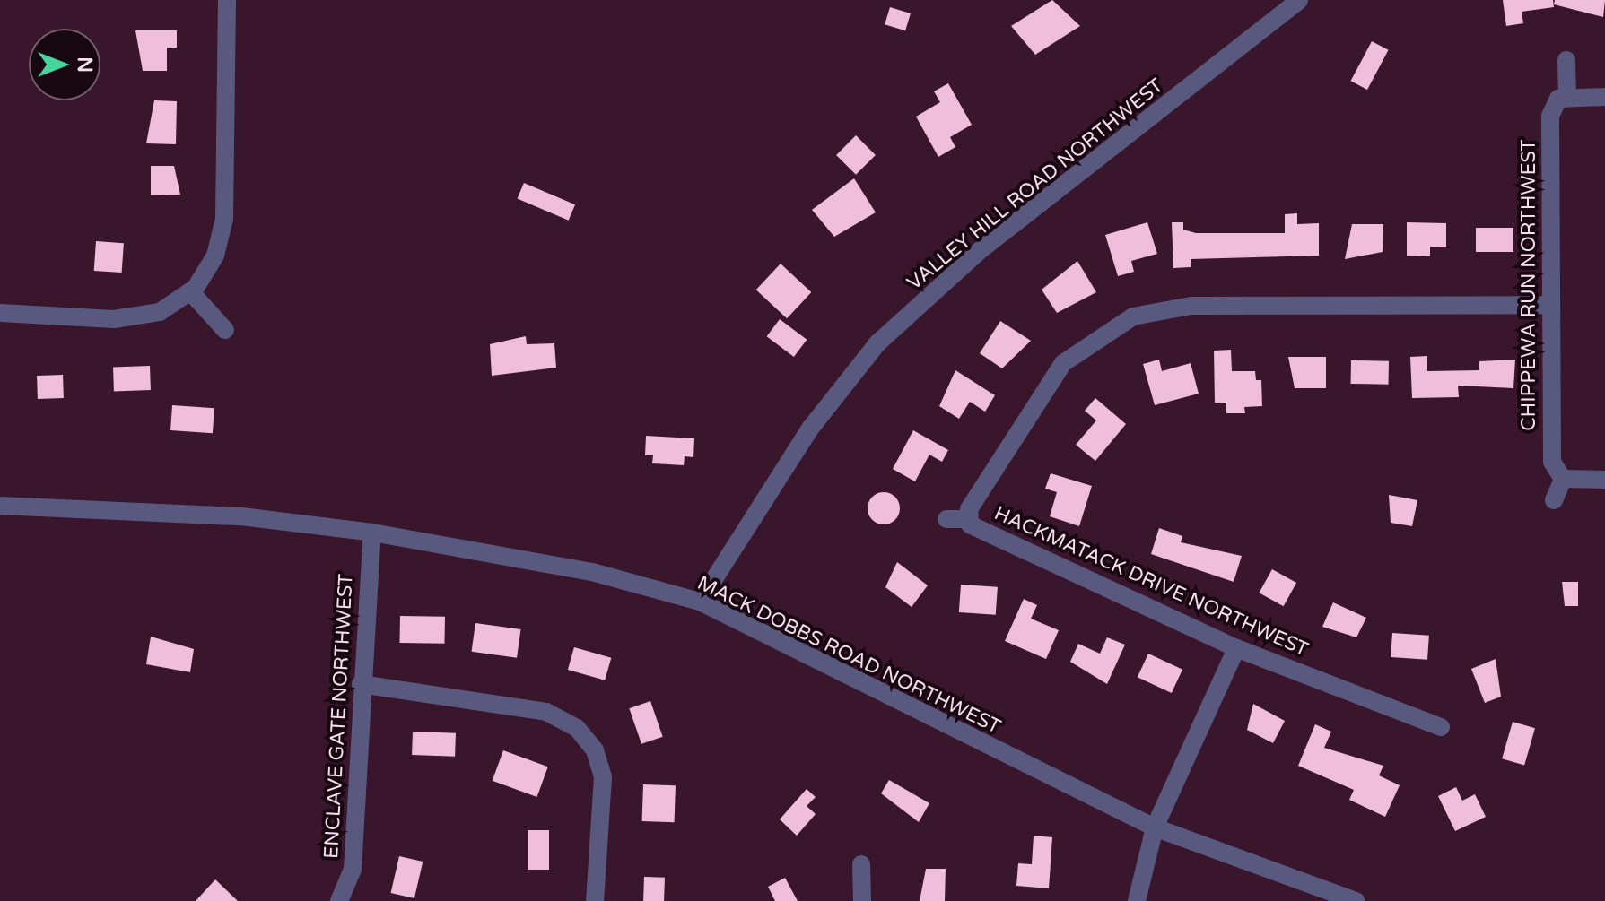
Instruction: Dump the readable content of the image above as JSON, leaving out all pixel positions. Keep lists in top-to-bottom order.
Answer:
{
  "streets": {
    "street": [
      "VALLEY HILL ROAD NORTHWEST",
      "CHIPPEWA RUN NORTHWEST",
      "HACKMATACK DRIVE NORTHWEST",
      "MACK DOBBS ROAD NORTHWEST",
      "ENCLAVE GATE NORTHWEST"
    ]
  },
  "crossings": [
    ["VALLEY HILL ROAD NORTHWEST", "MACK DOBBS ROAD NORTHWEST"],
    ["CHIPPEWA RUN NORTHWEST", "HACKMATACK DRIVE NORTHWEST"],
    ["MACK DOBBS ROAD NORTHWEST", "ENCLAVE GATE NORTHWEST"]
  ],
  "north": "right"
}
